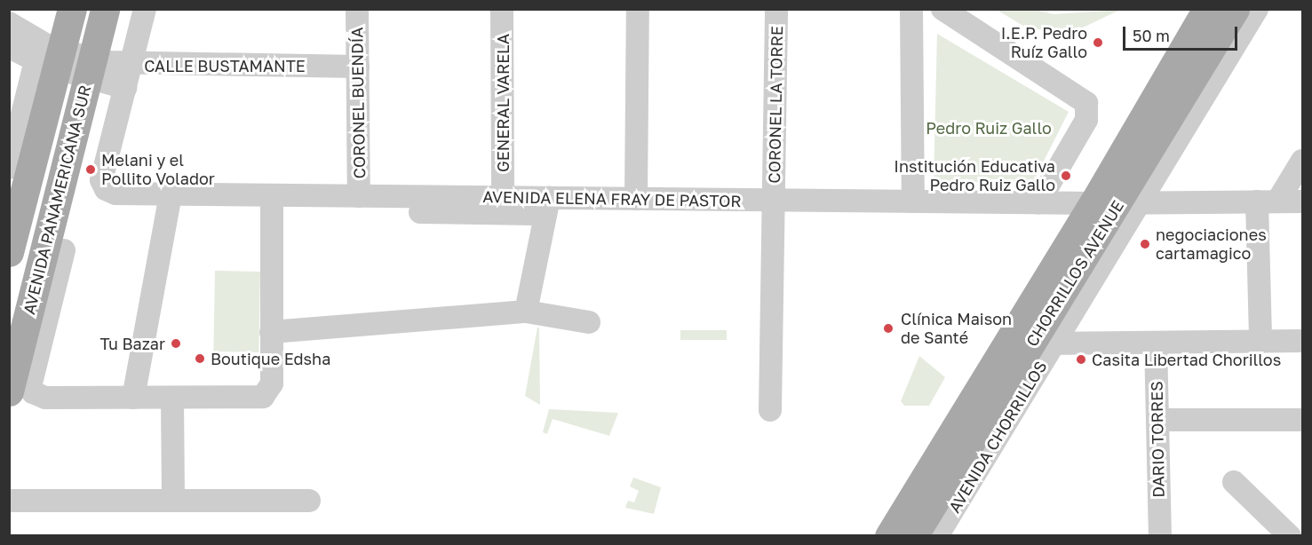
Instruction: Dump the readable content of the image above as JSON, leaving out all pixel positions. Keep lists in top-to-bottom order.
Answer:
{
  "streets": {
    "main road": ["AVENIDA PANAMERICANA SUR", "CHORRILLOS AVENUE"],
    "street": [
      "CALLE BUSTAMANTE",
      "CORONEL BUENDÍA",
      "GENERAL VARELA",
      "CORONEL LA TORRE",
      "AVENIDA ELENA FRAY DE PASTOR",
      "AVENIDA CHORRILLOS",
      "DARIO TORRES"
    ]
  },
  "crossings": [
    ["CALLE BUSTAMANTE", "CORONEL BUENDÍA"],
    ["CALLE BUSTAMANTE", "AVENIDA ELENA FRAY DE PASTOR"],
    ["CALLE BUSTAMANTE", "AVENIDA PANAMERICANA SUR"],
    ["CORONEL BUENDÍA", "AVENIDA ELENA FRAY DE PASTOR"],
    ["GENERAL VARELA", "AVENIDA ELENA FRAY DE PASTOR"],
    ["CORONEL LA TORRE", "AVENIDA ELENA FRAY DE PASTOR"],
    ["AVENIDA ELENA FRAY DE PASTOR", "CHORRILLOS AVENUE"],
    ["AVENIDA ELENA FRAY DE PASTOR", "AVENIDA CHORRILLOS"],
    ["CHORRILLOS AVENUE", "AVENIDA CHORRILLOS"]
  ],
  "parks": ["Pedro Ruiz Gallo"],
  "places": [
    "I.E.P. Pedro Ruíz Gallo",
    "Melani y el Pollito Volador",
    "Institución Educativa Pedro Ruiz Gallo",
    "negociaciones cartamagico",
    "Clínica Maison de Santé",
    "Tu Bazar",
    "Boutique Edsha",
    "Casita Libertad Chorillos"
  ],
  "scale_bar": "50 m"
}
